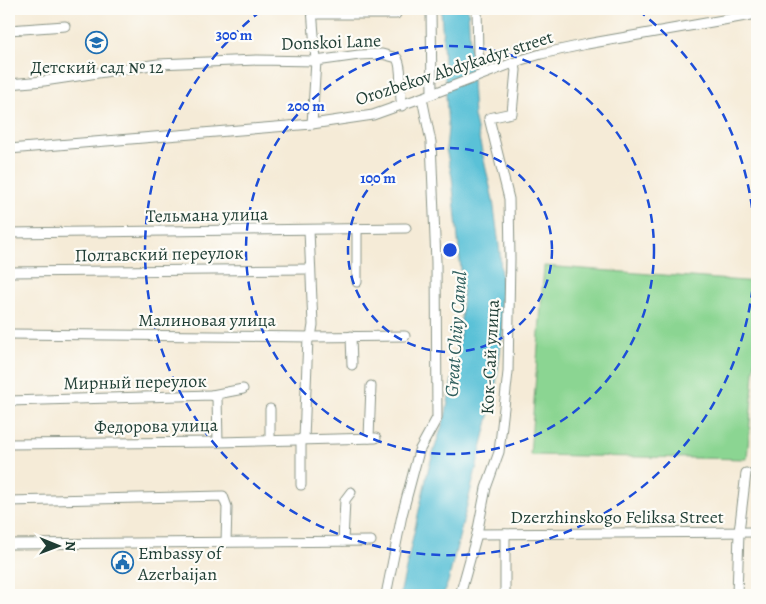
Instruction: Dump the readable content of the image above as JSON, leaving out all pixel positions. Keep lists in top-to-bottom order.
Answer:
{
  "streets": {
    "street": [
      "Donskoi Lane",
      "Orozbekov Abdykadyr street",
      "Тельмана улица",
      "Полтавский переулок",
      "Малиновая улица",
      "Кок-Сай улица",
      "Мирный переулок",
      "Федорова улица",
      "Dzerzhinskogo Feliksa Street"
    ]
  },
  "crossings": [
    ["Donskoi Lane", "Orozbekov Abdykadyr street"],
    ["Orozbekov Abdykadyr street", "Кок-Сай улица"],
    ["Кок-Сай улица", "Dzerzhinskogo Feliksa Street"],
    ["Мирный переулок", "Федорова улица"]
  ],
  "water": ["Great Chüy Canal"],
  "places": {
    "school or university": ["Детский сад № 12"],
    "public building": ["Embassy of Azerbaijan"]
  },
  "north": "right",
  "rings": ["300 m", "200 m", "100 m"]
}
